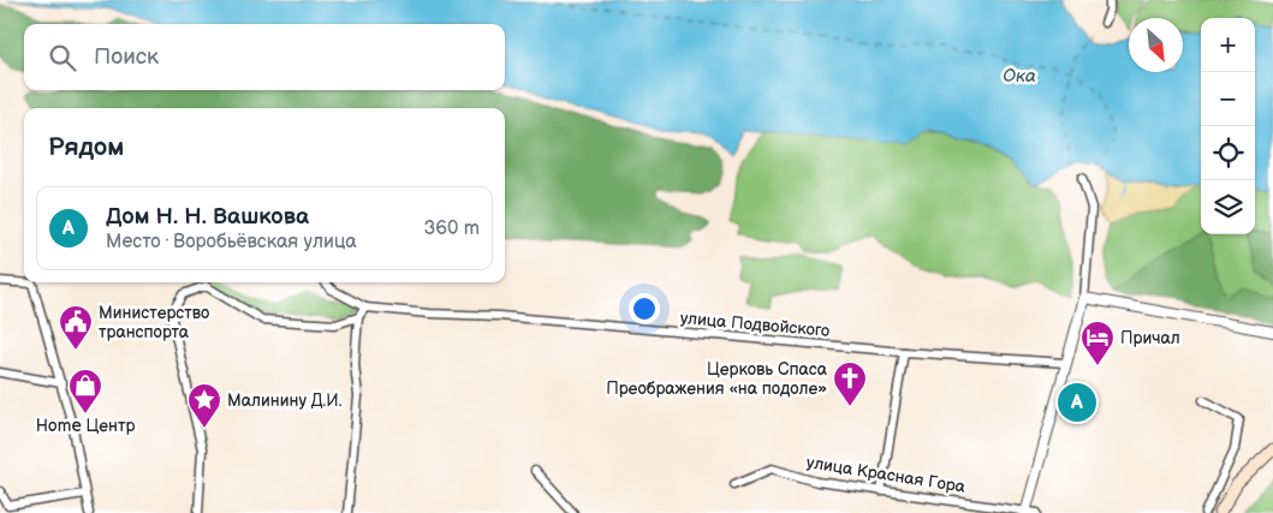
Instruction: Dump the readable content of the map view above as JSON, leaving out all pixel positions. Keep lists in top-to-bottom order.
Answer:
{
  "streets": {
    "street": ["улица Подвойского", "улица Красная Гора"]
  },
  "water": ["Ока"],
  "places": {
    "public building": ["Министерство транспорта"],
    "hotel": ["Причал"],
    "church": ["Церковь Спаса Преображения «на подоле»"],
    "shop": ["Home Центр"],
    "place": ["Малинину Д.И."]
  },
  "north": "bottom right",
  "page": {
    "map_buttons": ["+", "−"],
    "search": "Поиск",
    "heading": "Рядом",
    "list": [
      {
        "mark": "A",
        "name": "Дом Н. Н. Вашкова",
        "note": "Место · Воробьёвская улица",
        "value": "360 m"
      }
    ],
    "pins": "A"
  }
}
